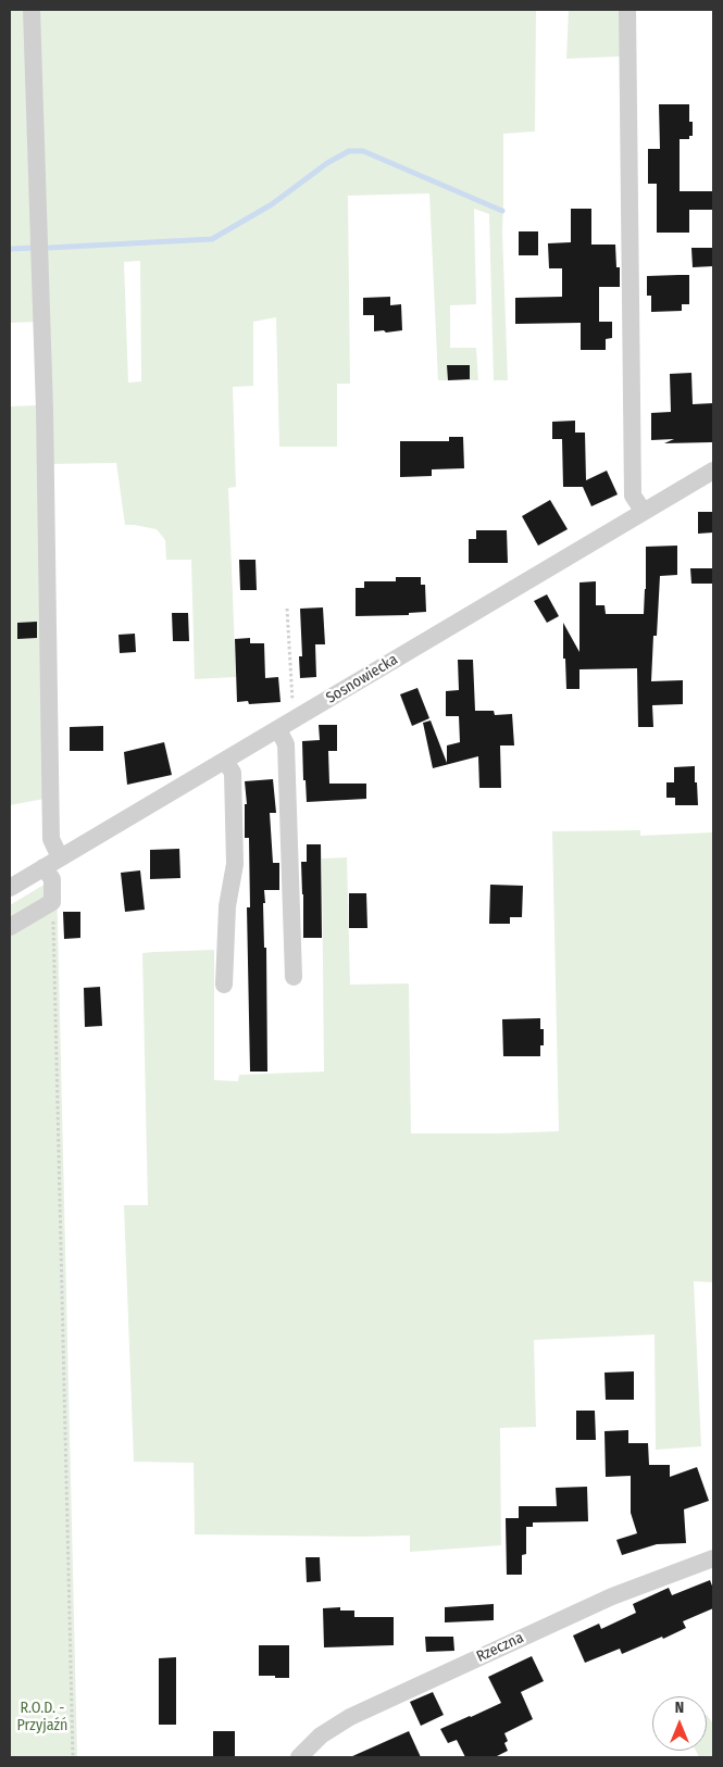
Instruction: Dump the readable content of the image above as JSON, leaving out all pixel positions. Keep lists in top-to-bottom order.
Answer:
{
  "streets": {
    "street": ["Sosnowiecka", "Rzeczna"]
  },
  "parks": ["R.O.D. - Przyjaźń"],
  "north": "top"
}
